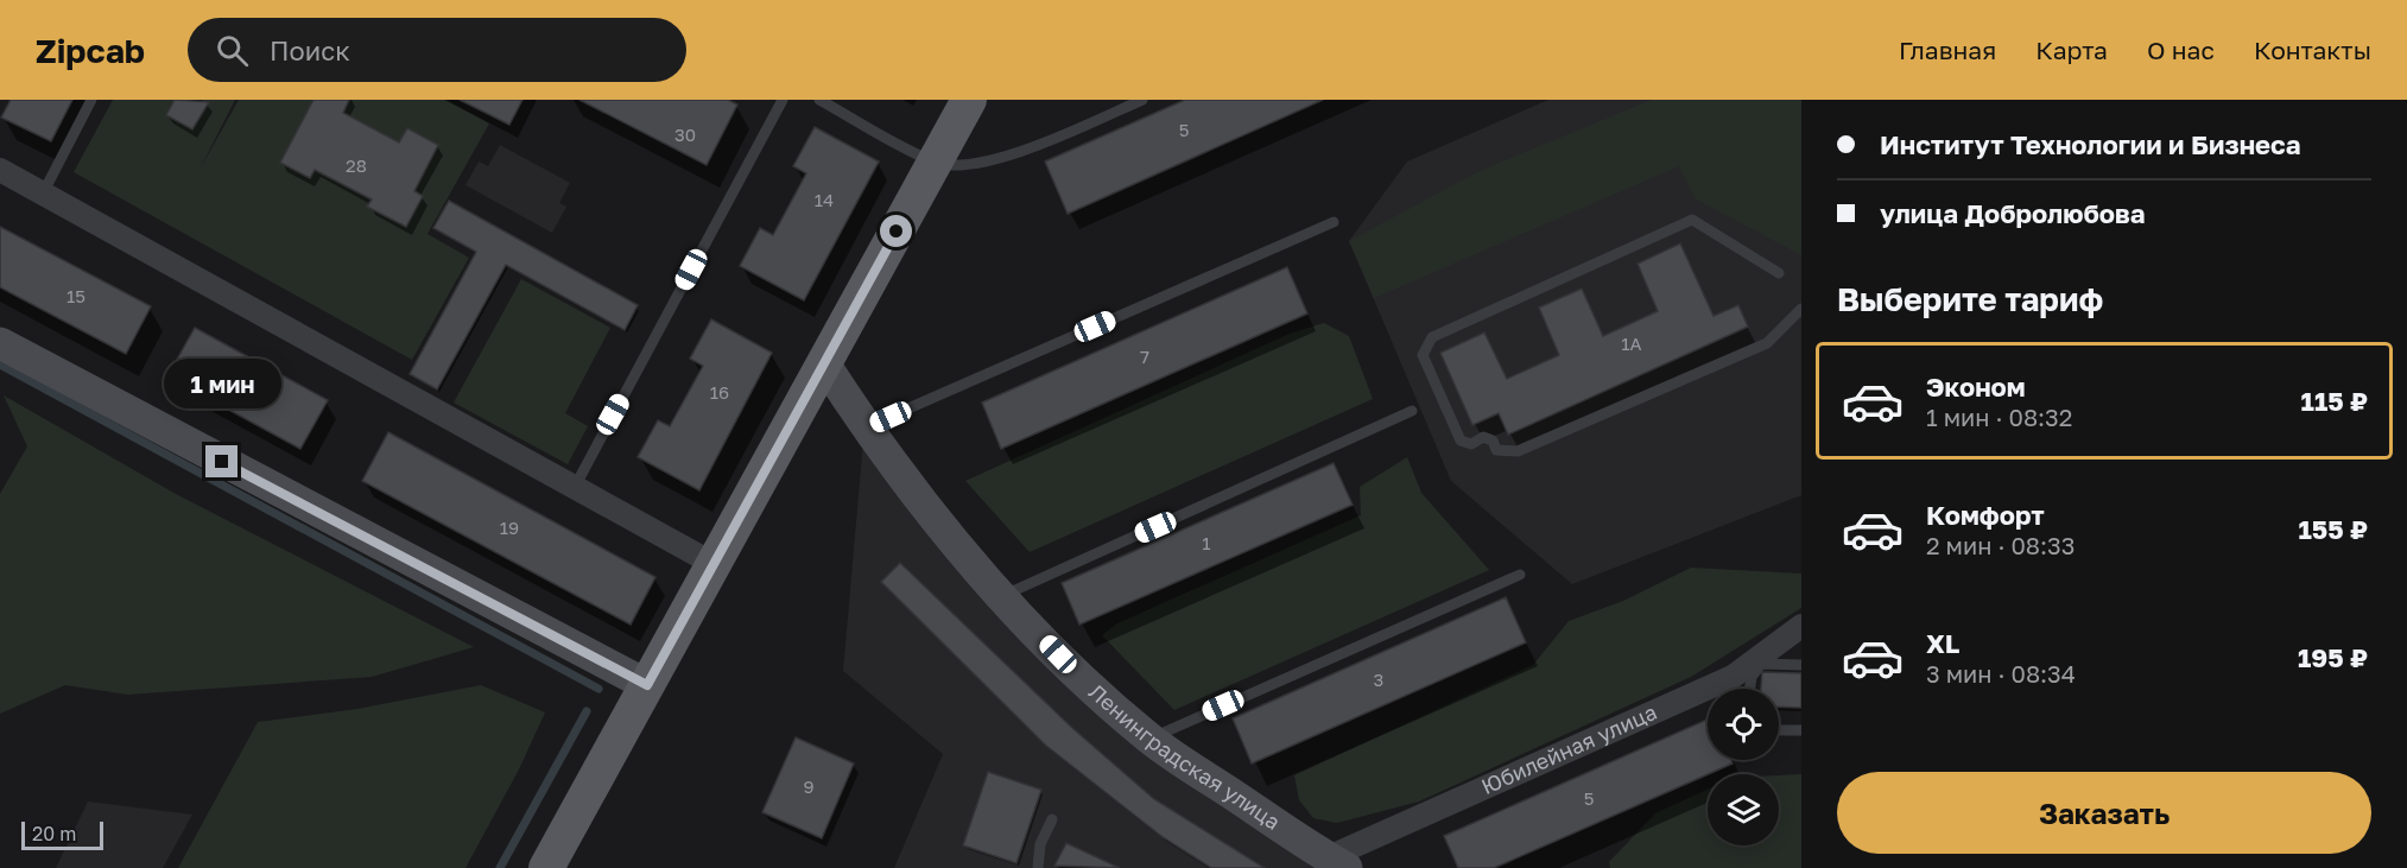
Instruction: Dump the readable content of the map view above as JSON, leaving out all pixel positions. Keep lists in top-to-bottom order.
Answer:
{
  "streets": {
    "street": ["Юбилейная улица", "Ленинградская улица"]
  },
  "crossings": [
    ["Юбилейная улица", "Ленинградская улица"]
  ],
  "house_numbers": [
    "5",
    "30",
    "28",
    "14",
    "15",
    "1А",
    "7",
    "16",
    "19",
    "1",
    "3",
    "9",
    "5"
  ],
  "scale_bar": "20 m",
  "page": {
    "header": "Zipcab",
    "search": "Поиск",
    "nav": [
      "Главная",
      "Карта",
      "О нас",
      "Контакты"
    ],
    "banner": ["Институт Технологии и Бизнеса", "улица Добролюбова"],
    "heading": "Выберите тариф",
    "list": [
      {
        "name": "Эконом",
        "note": "1 мин · 08:32",
        "value": "115 ₽"
      },
      {
        "name": "Комфорт",
        "note": "2 мин · 08:33",
        "value": "155 ₽"
      },
      {
        "name": "XL",
        "note": "3 мин · 08:34",
        "value": "195 ₽"
      }
    ],
    "bubble": "1 мин",
    "buttons": "Заказать",
    "scale": "20 m"
  }
}
